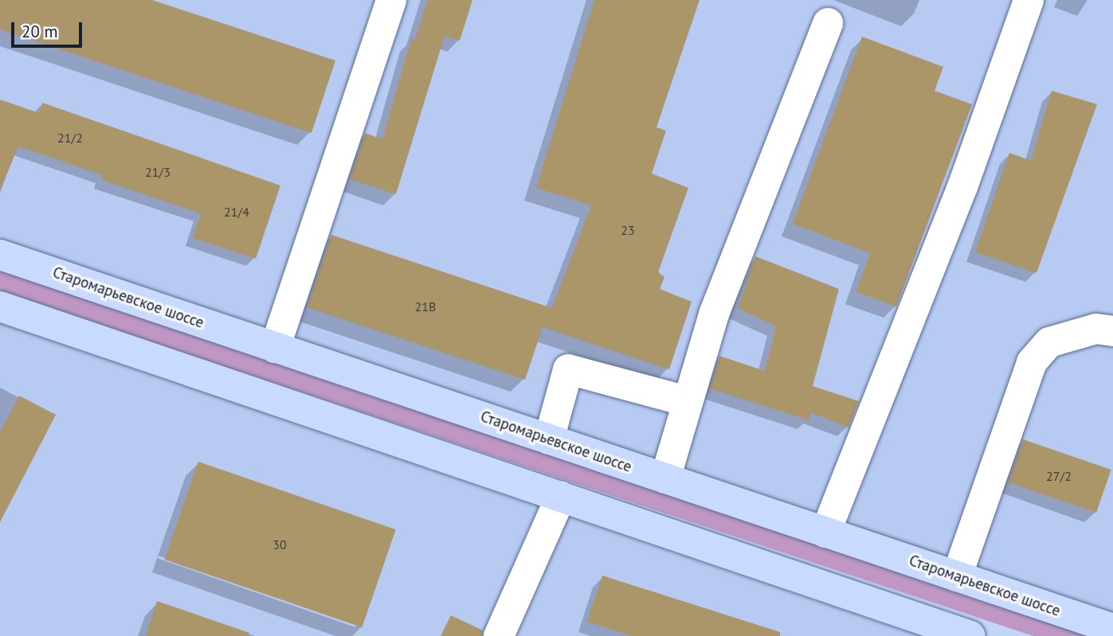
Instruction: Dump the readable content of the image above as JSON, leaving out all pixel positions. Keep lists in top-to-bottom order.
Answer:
{
  "streets": {
    "main road": ["Старомарьевское шоссе"]
  },
  "house_numbers": [
    "21/2",
    "21/3",
    "21/4",
    "23",
    "21В",
    "27/2",
    "30"
  ],
  "scale_bar": "20 m"
}
